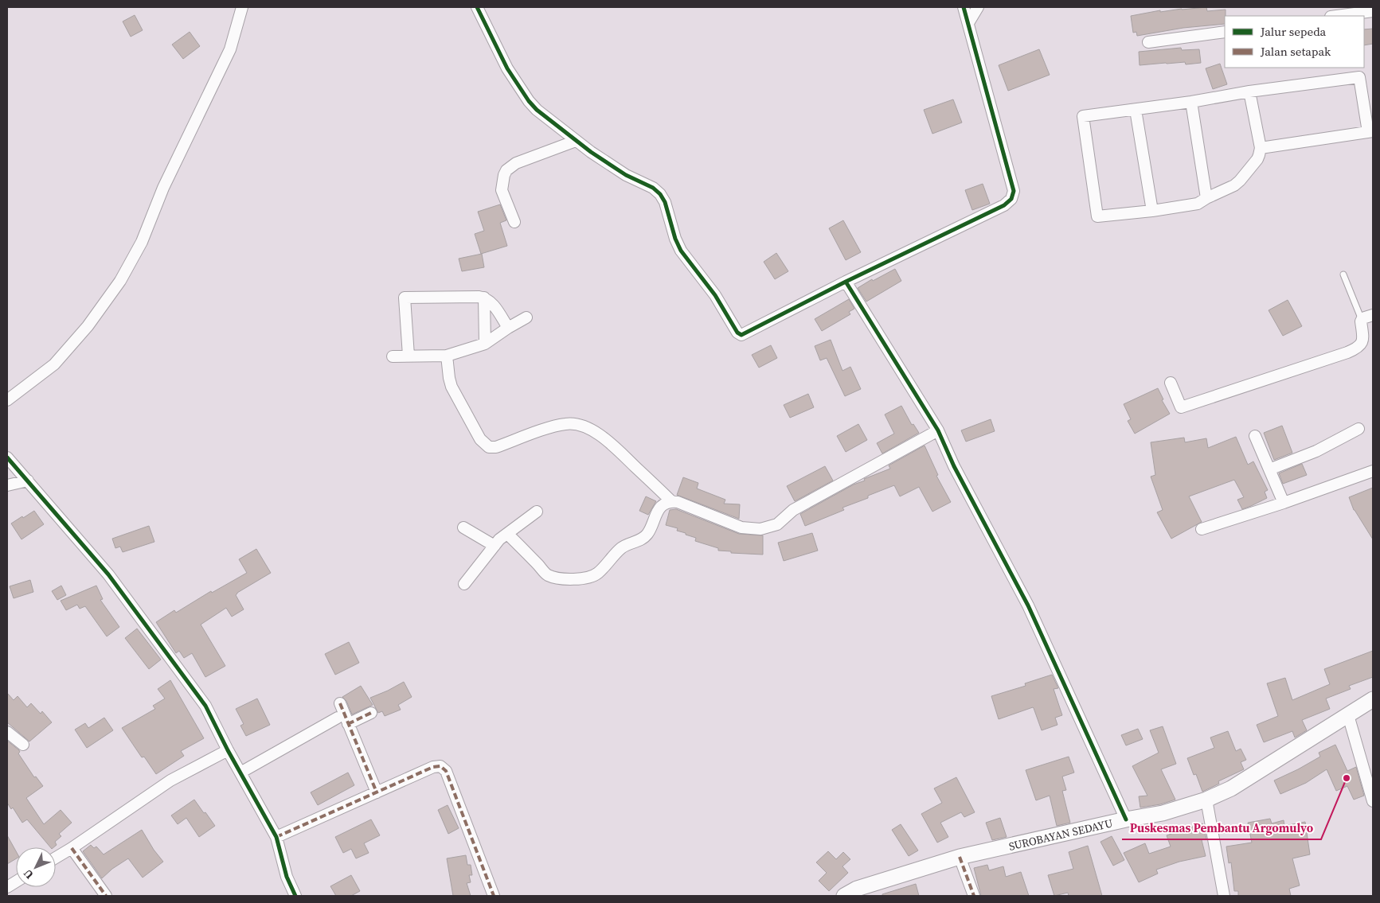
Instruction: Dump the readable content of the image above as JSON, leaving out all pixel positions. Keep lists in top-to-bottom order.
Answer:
{
  "streets": {
    "main road": ["SUROBAYAN SEDAYU"]
  },
  "places": ["Puskesmas Pembantu Argomulyo"],
  "legend": ["Jalur sepeda", "Jalan setapak"],
  "north": "bottom left"
}
